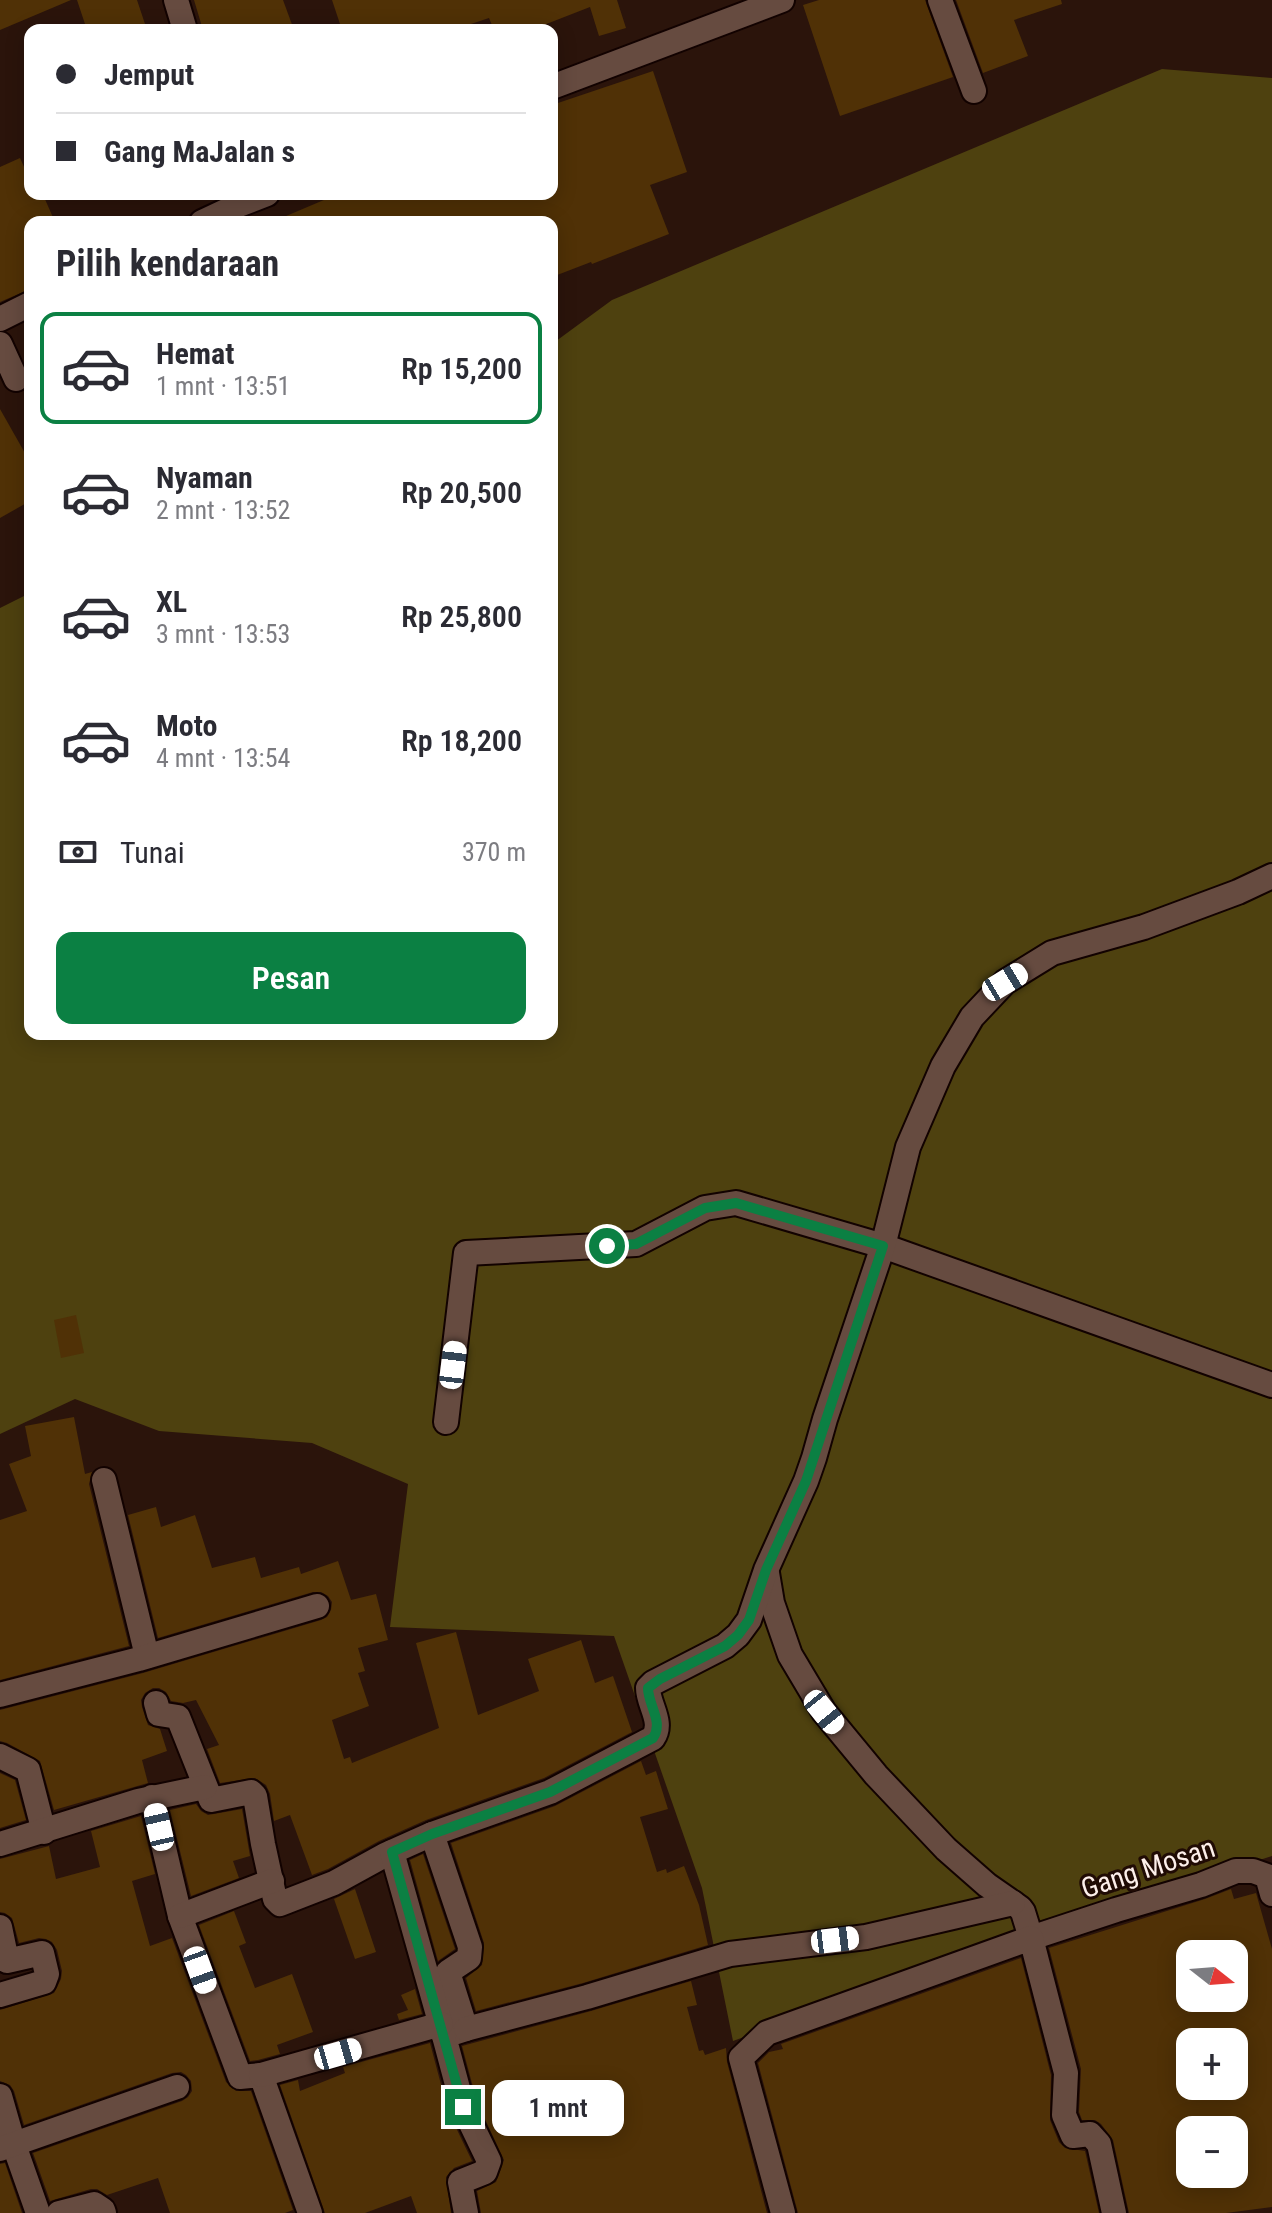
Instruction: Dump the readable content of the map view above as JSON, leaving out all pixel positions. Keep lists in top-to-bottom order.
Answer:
{
  "streets": {
    "street": ["Gang Mosan"]
  },
  "north": "right",
  "page": {
    "banner": ["Jemput", "Gang MaJalan s"],
    "heading": "Pilih kendaraan",
    "list": [
      {
        "name": "Hemat",
        "note": "1 mnt · 13:51",
        "value": "Rp 15,200"
      },
      {
        "name": "Nyaman",
        "note": "2 mnt · 13:52",
        "value": "Rp 20,500"
      },
      {
        "name": "XL",
        "note": "3 mnt · 13:53",
        "value": "Rp 25,800"
      },
      {
        "name": "Moto",
        "note": "4 mnt · 13:54",
        "value": "Rp 18,200"
      }
    ],
    "pay": ["Tunai", "370 m"],
    "buttons": "Pesan",
    "map_buttons": ["+", "−"],
    "bubble": "1 mnt"
  }
}
